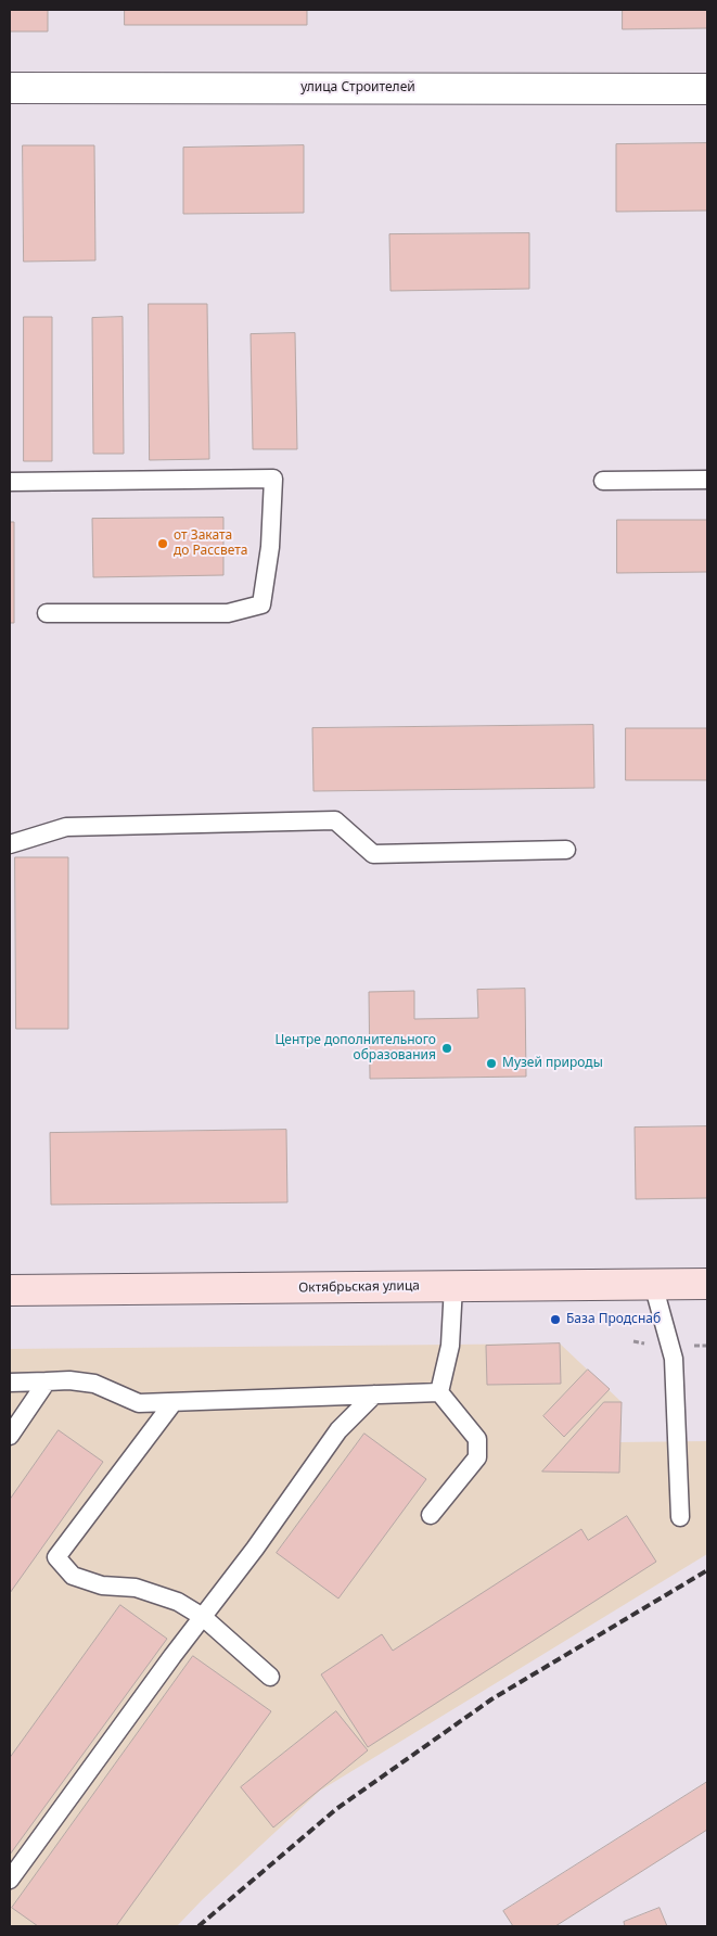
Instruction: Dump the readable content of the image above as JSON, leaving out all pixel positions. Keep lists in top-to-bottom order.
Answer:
{
  "streets": {
    "main road": ["Октябрьская улица"],
    "street": ["улица Строителей"]
  },
  "places": [
    "от Заката до Рассвета",
    "Центре дополнительного образования",
    "Музей природы",
    "База Продснаб"
  ]
}
